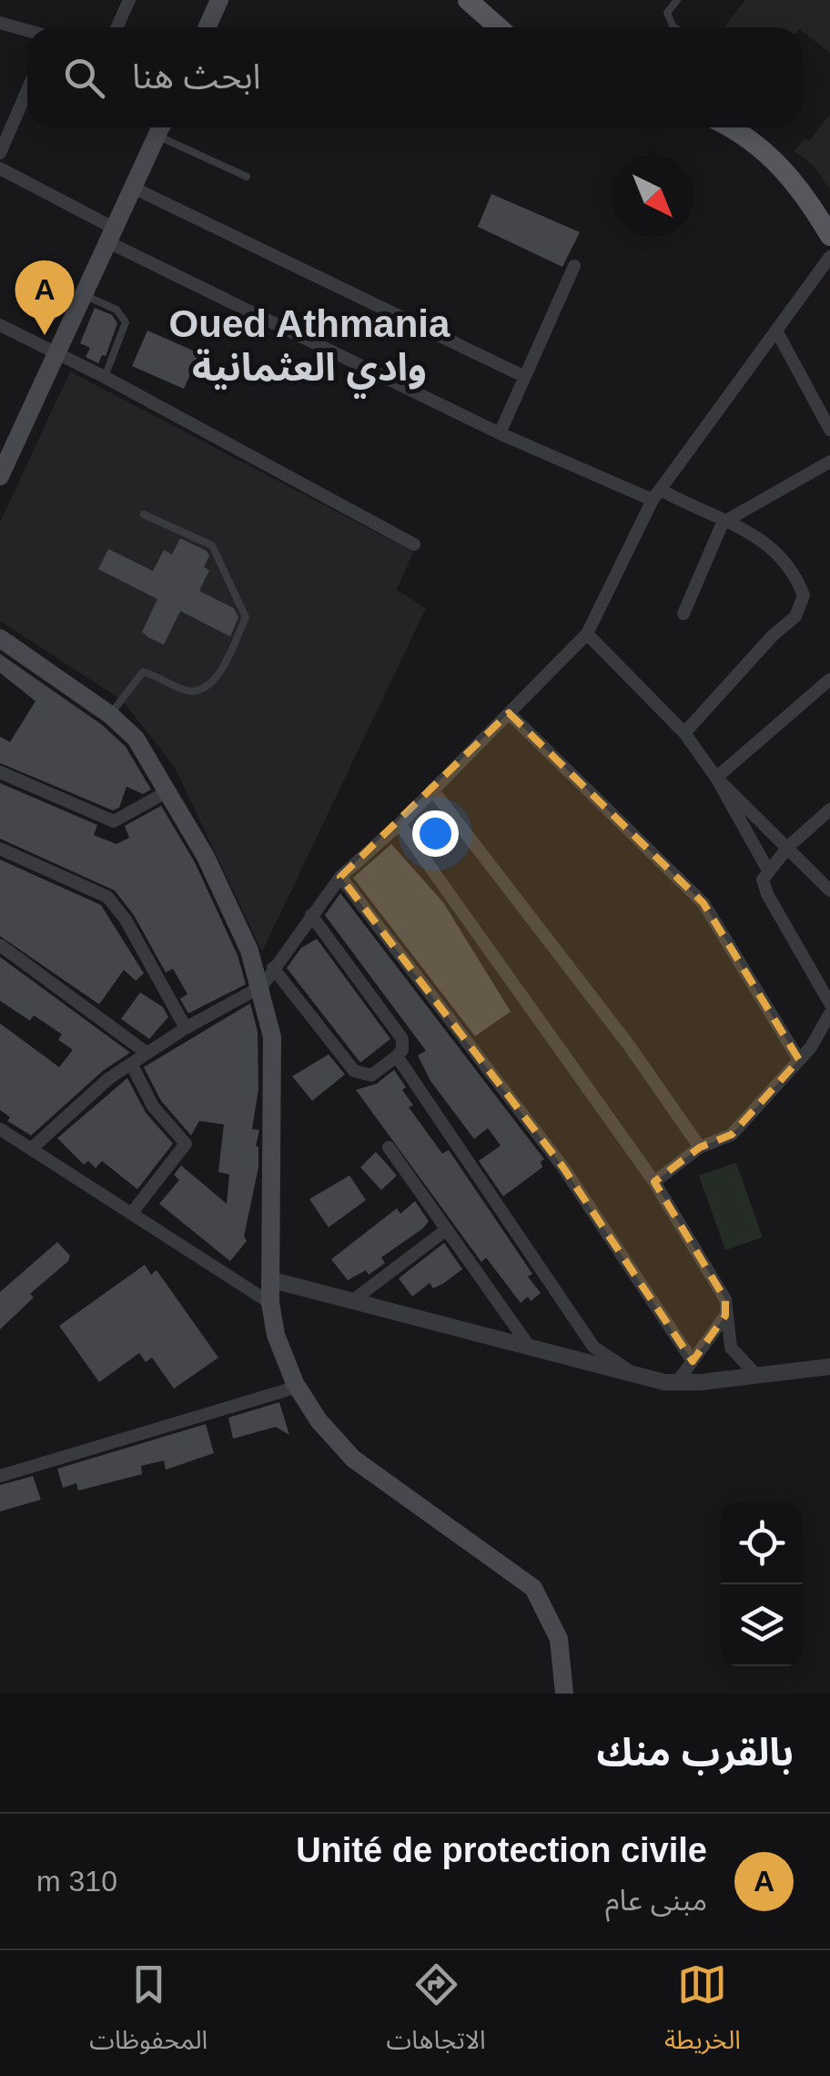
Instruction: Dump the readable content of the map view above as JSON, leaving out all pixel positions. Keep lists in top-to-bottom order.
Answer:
{
  "districts": ["Oued Athmania وادي العثمانية"],
  "north": "bottom right",
  "page": {
    "search": "ابحث هنا",
    "pins": "A",
    "heading": "بالقرب منك",
    "list": [
      {
        "mark": "A",
        "name": "Unité de protection civile",
        "note": "مبنى عام",
        "value": "310 m"
      }
    ],
    "nav": ["الخريطة", "الاتجاهات", "المحفوظات"]
  }
}
